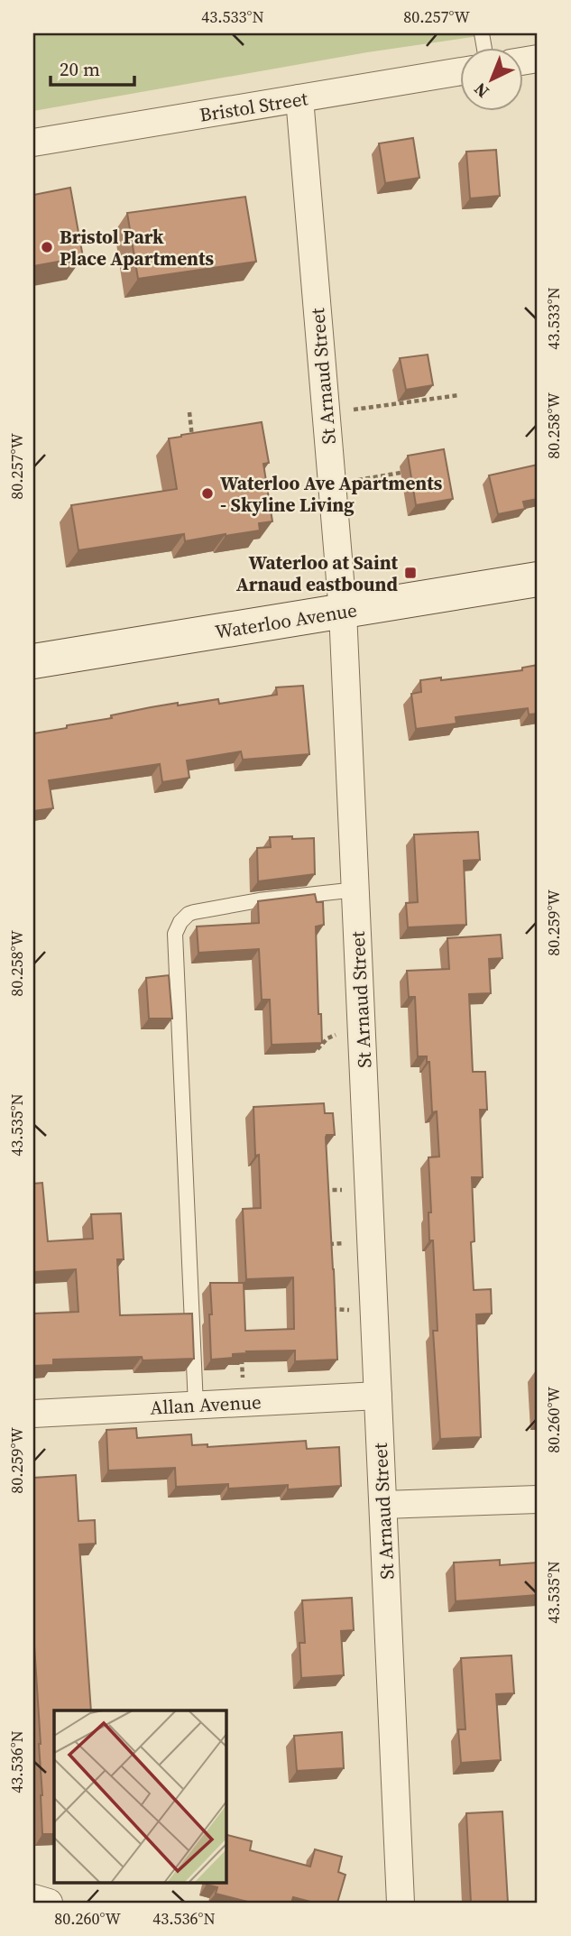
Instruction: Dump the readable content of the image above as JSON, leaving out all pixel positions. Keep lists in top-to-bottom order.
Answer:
{
  "streets": {
    "street": [
      "Bristol Street",
      "St Arnaud Street",
      "Waterloo Avenue",
      "Allan Avenue"
    ]
  },
  "crossings": [
    ["Bristol Street", "St Arnaud Street"],
    ["St Arnaud Street", "Waterloo Avenue"],
    ["St Arnaud Street", "Allan Avenue"]
  ],
  "places": {
    "other": ["Bristol Park Place Apartments", "Waterloo Ave Apartments - Skyline Living"],
    "transit": ["Waterloo at Saint Arnaud eastbound"]
  },
  "scale_bar": "20 m",
  "north": "bottom left",
  "coordinates": [
    "43.533°N",
    "80.257°W",
    "80.258°W",
    "80.259°W",
    "43.535°N",
    "80.260°W",
    "43.536°N"
  ]
}
